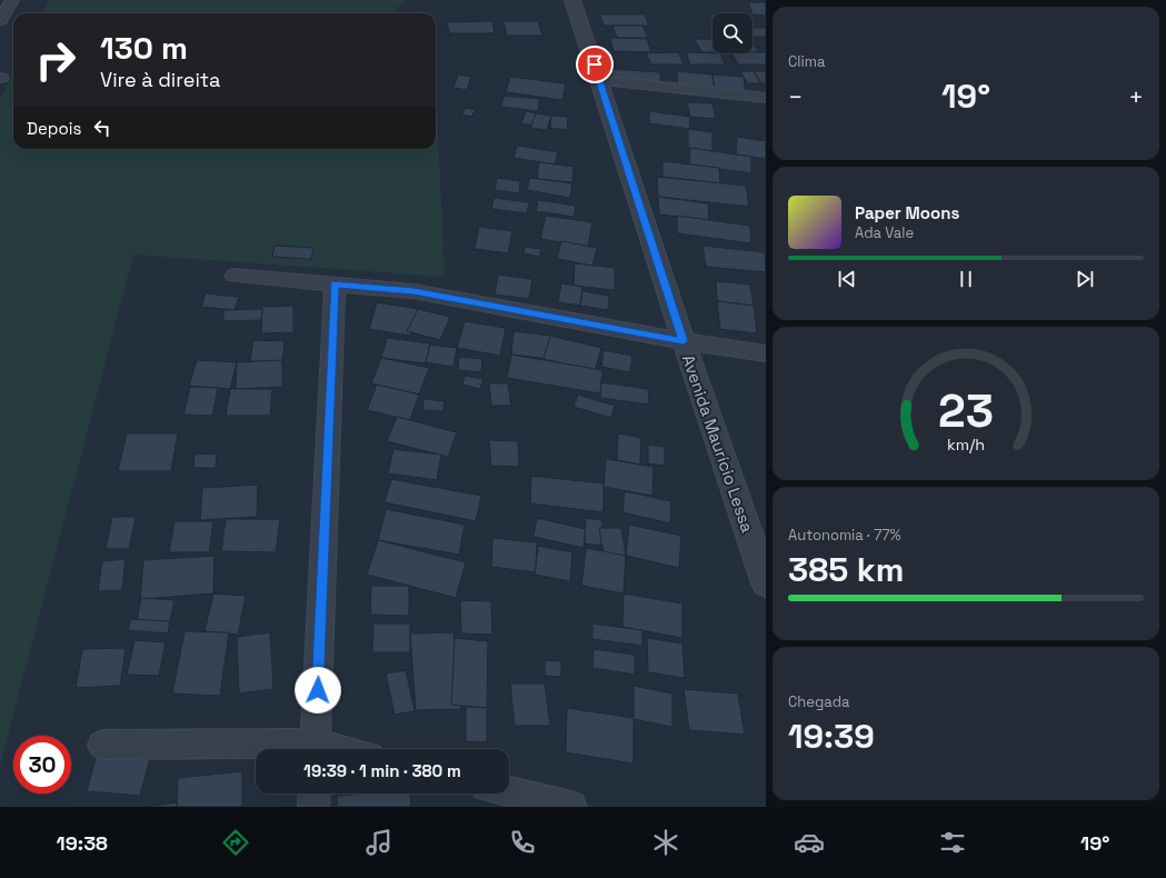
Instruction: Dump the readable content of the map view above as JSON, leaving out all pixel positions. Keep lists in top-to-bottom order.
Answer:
{
  "streets": {
    "street": ["Avenida Maurício Lessa"]
  },
  "page": {
    "tile": [
      "Clima",
      ["Autonomia · 77%", "385 km"],
      ["Chegada", "19:39"]
    ],
    "turn": ["130 m", "Vire à direita"],
    "heat": ["−", "19°", "+"],
    "then": "Depois",
    "song": ["Paper Moons", "Ada Vale"],
    "limit": "30",
    "trip": "19:39 · 1 min · 380 m",
    "tabs": ["19:38", "19°"],
    "gauge": ["23", "km/h"]
  }
}
